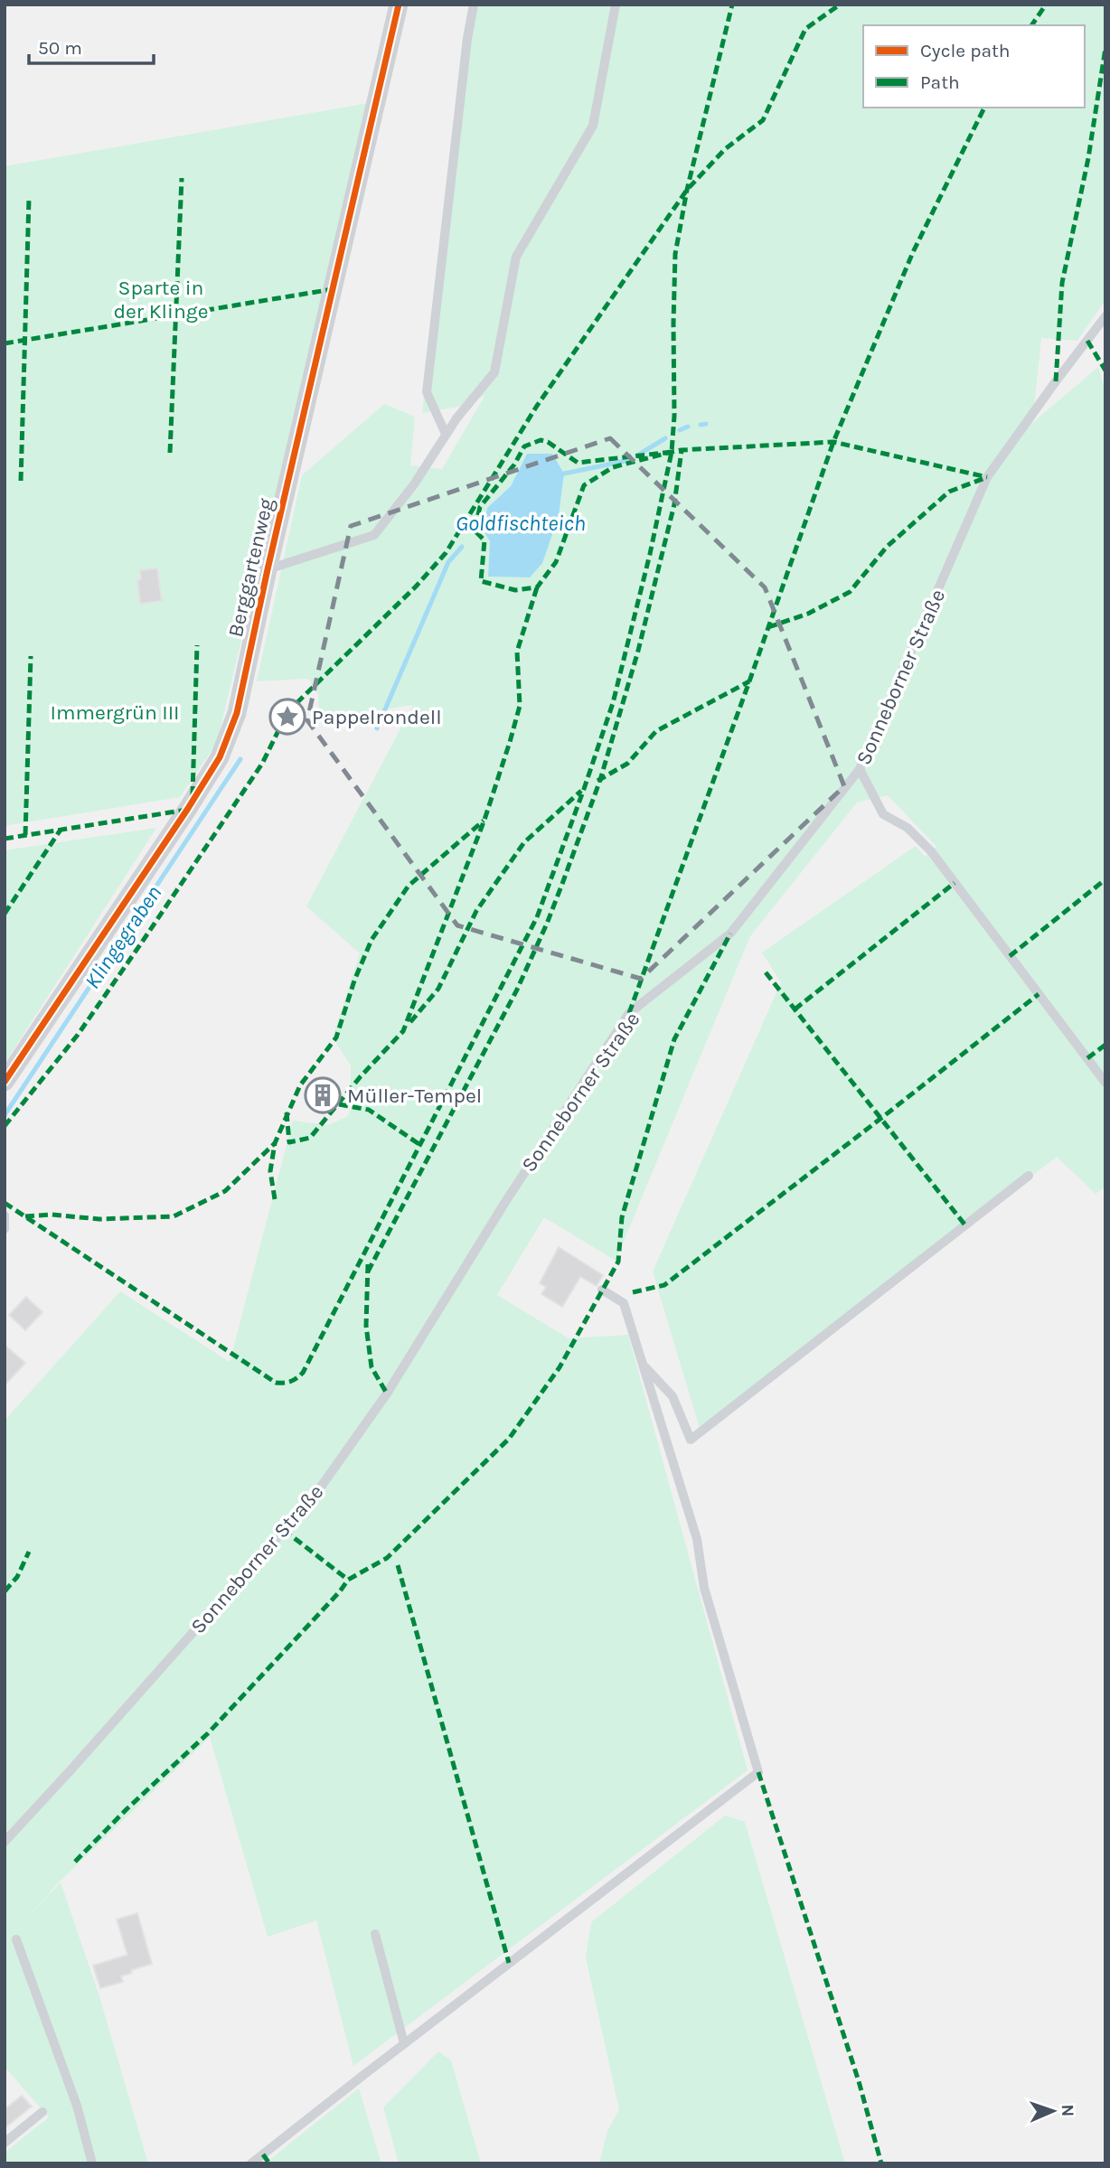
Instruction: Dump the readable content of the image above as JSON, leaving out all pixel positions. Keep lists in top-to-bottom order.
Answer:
{
  "streets": {
    "street": ["Berggartenweg"],
    "lane": ["Sonneborner Straße"]
  },
  "water": ["Goldfischteich", "Klingegraben"],
  "parks": ["Sparte in der Klinge", "Immergrün III"],
  "places": {
    "place": ["Pappelrondell"],
    "building": ["Müller-Tempel"]
  },
  "legend": ["Cycle path", "Path"],
  "scale_bar": "50 m",
  "north": "right"
}
